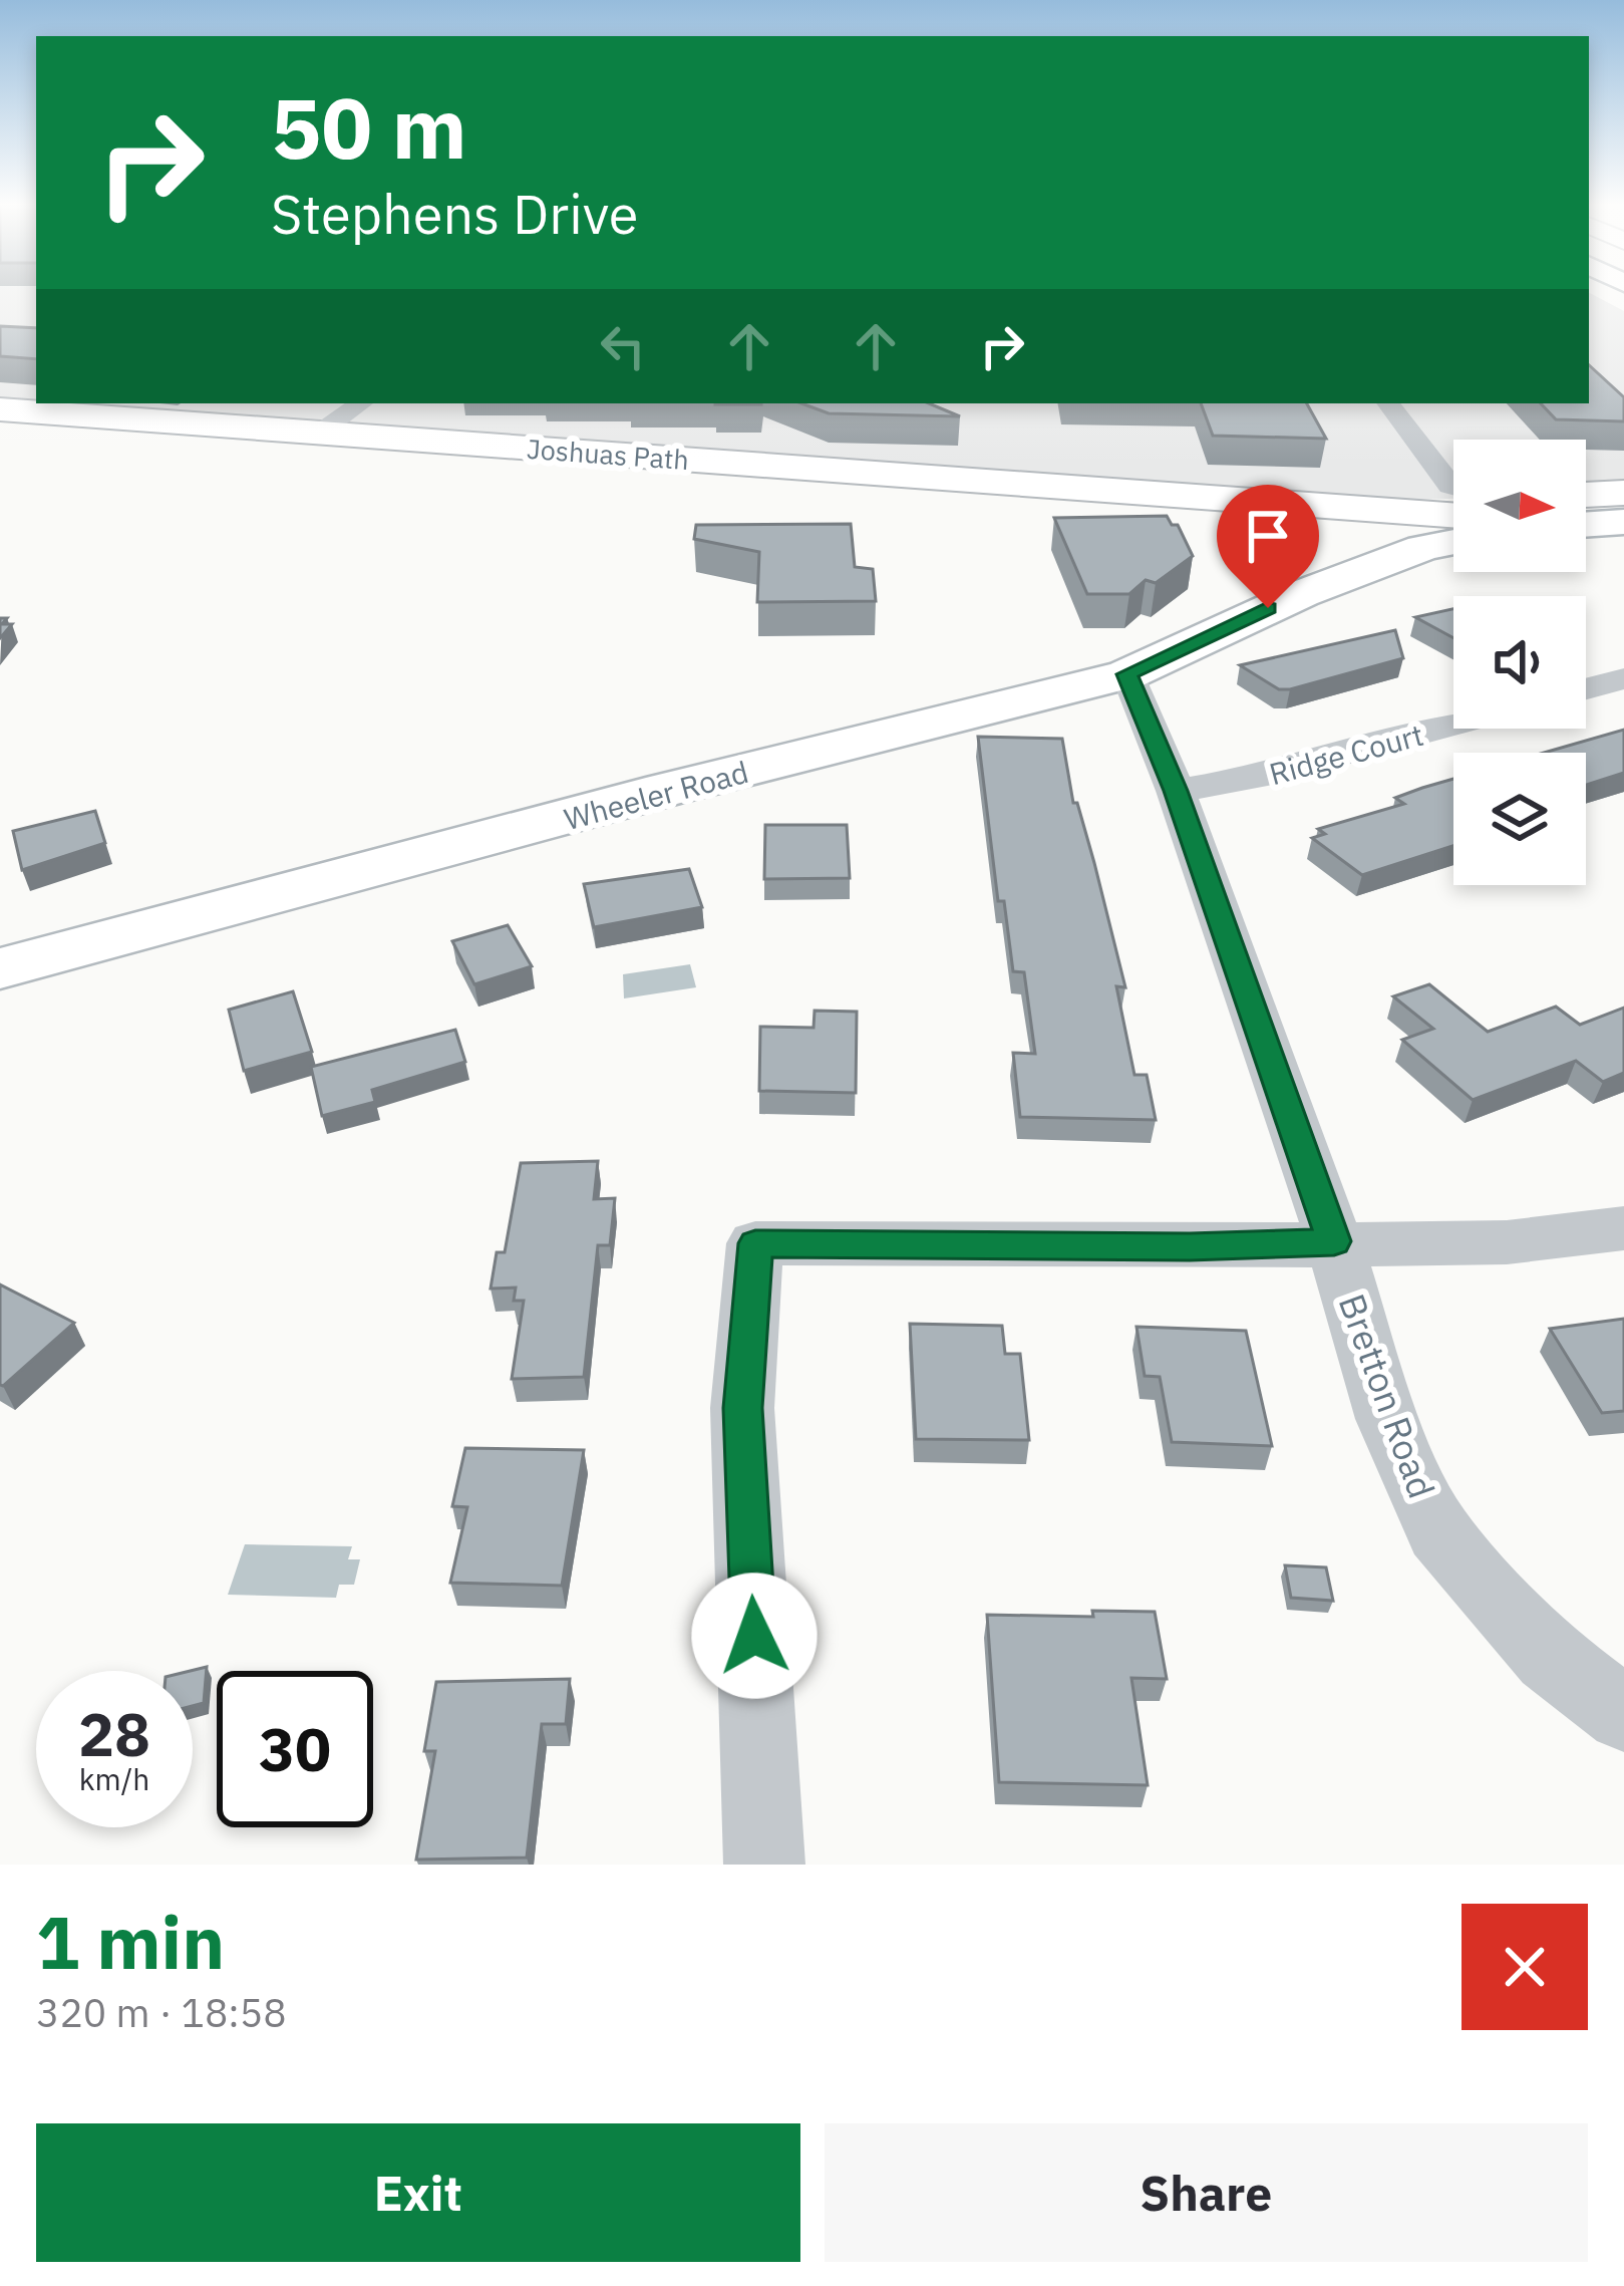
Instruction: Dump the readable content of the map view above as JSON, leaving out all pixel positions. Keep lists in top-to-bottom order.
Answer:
{
  "streets": {
    "main road": ["Joshuas Path", "Wheeler Road"],
    "street": ["Ridge Court", "Bretton Road"]
  },
  "crossings": [
    ["Ridge Court", "Bretton Road"],
    ["Wheeler Road", "Bretton Road"]
  ],
  "north": "right",
  "page": {
    "turn": ["50 m", "Stephens Drive"],
    "speed": "28 km/h",
    "limit": "30",
    "heading": ["1 min", "320 m · 18:58"],
    "buttons": ["Exit", "Share"]
  }
}
